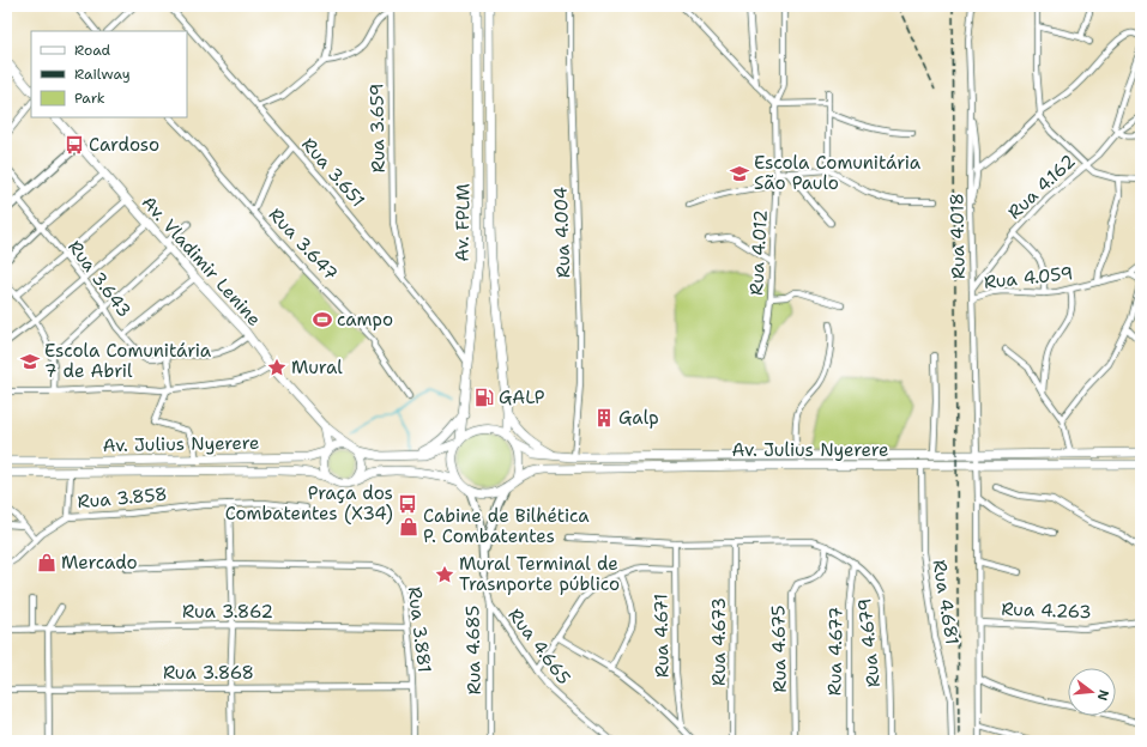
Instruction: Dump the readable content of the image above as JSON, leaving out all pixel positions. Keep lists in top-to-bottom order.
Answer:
{
  "streets": {
    "main road": ["Av. FPLM", "Av. Vladimir Lenine", "Av. Julius Nyerere"],
    "street": [
      "Rua 3.659",
      "Rua 3.651",
      "Rua 4.162",
      "Rua 4.004",
      "Rua 4.018",
      "Rua 3.647",
      "Rua 4.012",
      "Rua 4.059",
      "Rua 3.643",
      "Rua 3.858",
      "Rua 4.681",
      "Rua 4.263",
      "Rua 3.862",
      "Rua 3.881",
      "Rua 4.671",
      "Rua 4.673",
      "Rua 4.679",
      "Rua 4.665",
      "Rua 4.675",
      "Rua 4.685",
      "Rua 4.677",
      "Rua 3.868"
    ]
  },
  "crossings": [
    ["Rua 3.659", "Rua 3.651"],
    ["Rua 3.651", "Av. FPLM"],
    ["Rua 4.162", "Rua 4.018"],
    ["Av. FPLM", "Av. Julius Nyerere"],
    ["Av. FPLM", "Rua 4.685"],
    ["Rua 4.004", "Av. Julius Nyerere"],
    ["Rua 4.018", "Rua 4.059"],
    ["Rua 4.018", "Av. Julius Nyerere"],
    ["Rua 4.018", "Rua 4.263"],
    ["Av. Vladimir Lenine", "Rua 3.643"],
    ["Av. Vladimir Lenine", "Av. Julius Nyerere"],
    ["Av. Julius Nyerere", "Rua 4.681"],
    ["Av. Julius Nyerere", "Rua 4.685"],
    ["Rua 3.862", "Rua 3.881"],
    ["Rua 3.881", "Rua 3.868"],
    ["Rua 4.671", "Rua 4.679"],
    ["Rua 4.673", "Rua 4.679"],
    ["Rua 4.679", "Rua 4.675"],
    ["Rua 4.679", "Rua 4.677"],
    ["Rua 4.665", "Rua 4.685"]
  ],
  "places": {
    "bus stop": ["Cardoso", "Praça dos Combatentes (X34)"],
    "school or university": ["Escola Comunitária São Paulo", "Escola Comunitária 7 de Abril"],
    "sports": ["campo"],
    "place": ["Mural", "Mural Terminal de Trasnporte público"],
    "fuel station": ["GALP"],
    "building": ["Galp"],
    "shop": ["Cabine de Bilhética P. Combatentes", "Mercado"]
  },
  "legend": ["Road", "Railway", "Park"],
  "north": "right"
}
